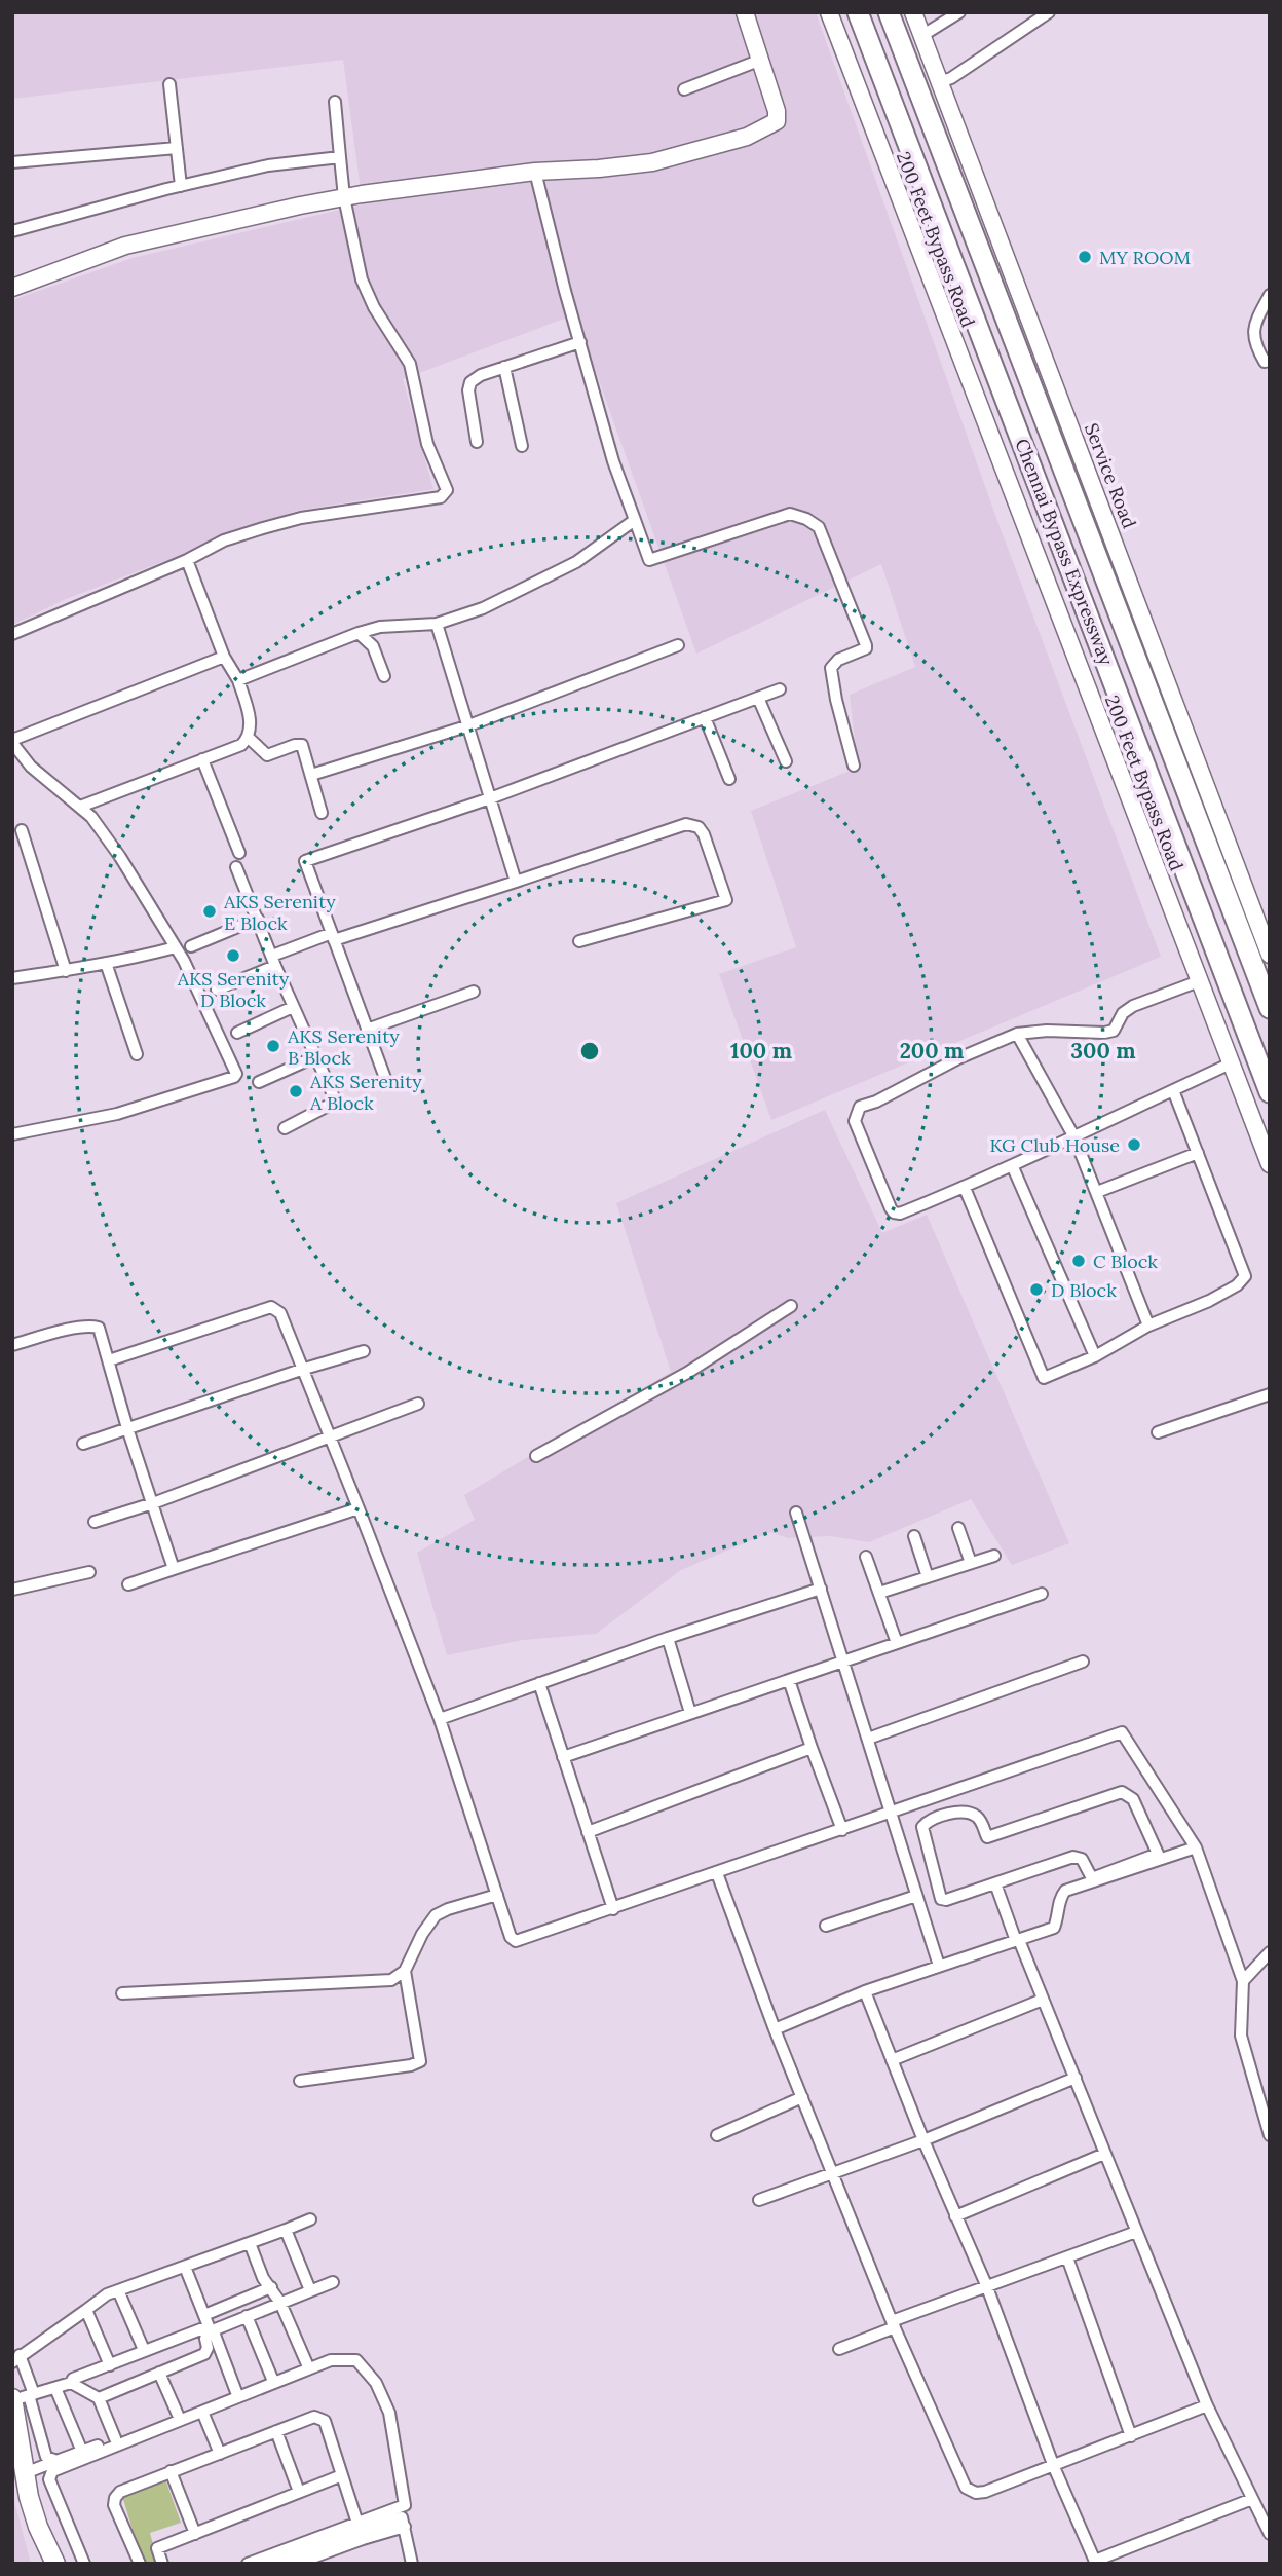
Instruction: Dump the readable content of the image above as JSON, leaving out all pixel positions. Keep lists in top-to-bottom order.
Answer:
{
  "streets": {
    "highway": ["Chennai Bypass Expressway"],
    "street": ["200 Feet Bypass Road", "Service Road"]
  },
  "places": [
    "MY ROOM",
    "AKS Serenity E Block",
    "AKS Serenity D Block",
    "AKS Serenity B Block",
    "AKS Serenity A Block",
    "KG Club House",
    "C Block",
    "D Block"
  ],
  "rings": ["100 m", "200 m", "300 m"]
}
